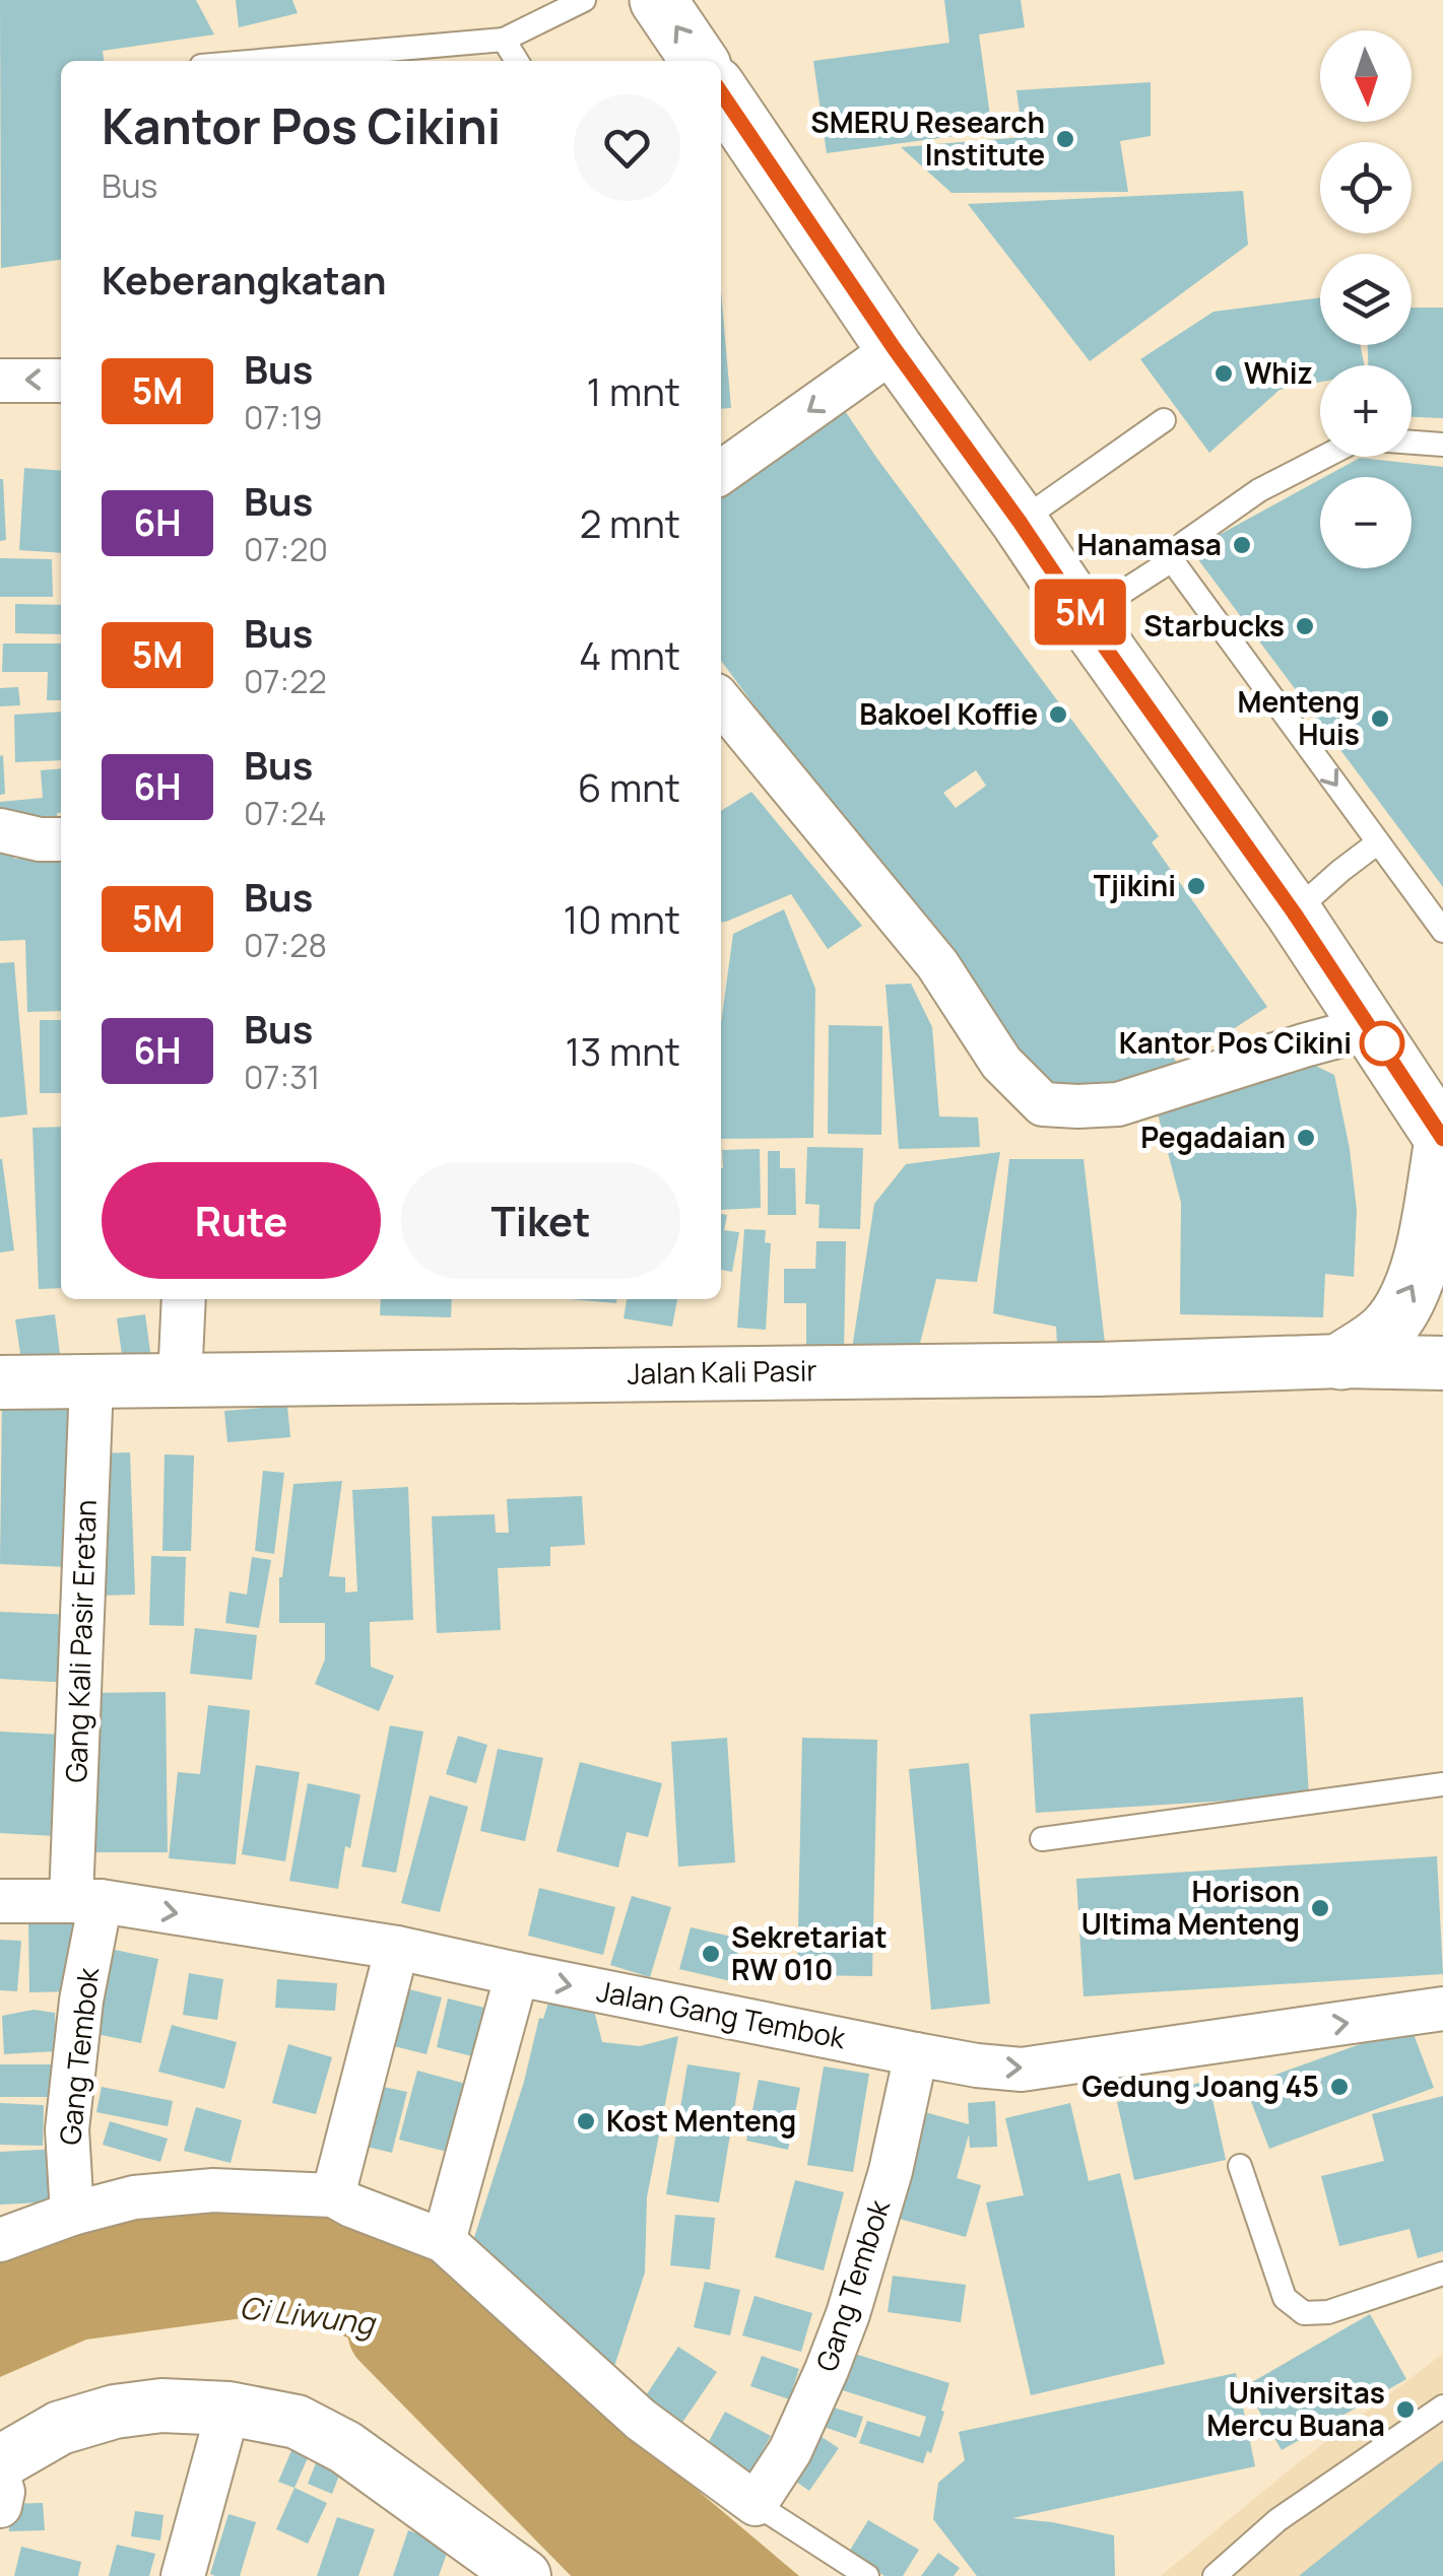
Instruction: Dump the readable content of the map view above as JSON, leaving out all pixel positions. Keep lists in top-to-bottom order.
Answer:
{
  "streets": {
    "street": [
      "Jalan Kali Pasir",
      "Gang Kali Pasir Eretan",
      "Jalan Gang Tembok",
      "Gang Tembok"
    ]
  },
  "crossings": [
    ["Jalan Kali Pasir", "Gang Kali Pasir Eretan"],
    ["Gang Kali Pasir Eretan", "Jalan Gang Tembok"],
    ["Gang Kali Pasir Eretan", "Gang Tembok"],
    ["Jalan Gang Tembok", "Gang Tembok"]
  ],
  "one_way": ["Jalan Gang Tembok"],
  "water": ["Ci Liwung"],
  "places": [
    "SMERU Research Institute",
    "Whiz",
    "Hanamasa",
    "Starbucks",
    "Bakoel Koffie",
    "Menteng Huis",
    "Tjikini",
    "Kantor Pos Cikini",
    "Pegadaian",
    "Horison Ultima Menteng",
    "Sekretariat RW 010",
    "Gedung Joang 45",
    "Kost Menteng",
    "Universitas Mercu Buana"
  ],
  "lines": ["bus line 5M"],
  "north": "bottom",
  "page": {
    "on_map": "5M",
    "map_buttons": ["+", "−"],
    "heading": [
      ["Kantor Pos Cikini", "Bus"],
      "Keberangkatan"
    ],
    "list": [
      {
        "mark": "5M",
        "name": "Bus",
        "note": "07:19",
        "value": "1 mnt"
      },
      {
        "mark": "6H",
        "name": "Bus",
        "note": "07:20",
        "value": "2 mnt"
      },
      {
        "mark": "5M",
        "name": "Bus",
        "note": "07:22",
        "value": "4 mnt"
      },
      {
        "mark": "6H",
        "name": "Bus",
        "note": "07:24",
        "value": "6 mnt"
      },
      {
        "mark": "5M",
        "name": "Bus",
        "note": "07:28",
        "value": "10 mnt"
      },
      {
        "mark": "6H",
        "name": "Bus",
        "note": "07:31",
        "value": "13 mnt"
      }
    ],
    "buttons": ["Rute", "Tiket"]
  }
}
